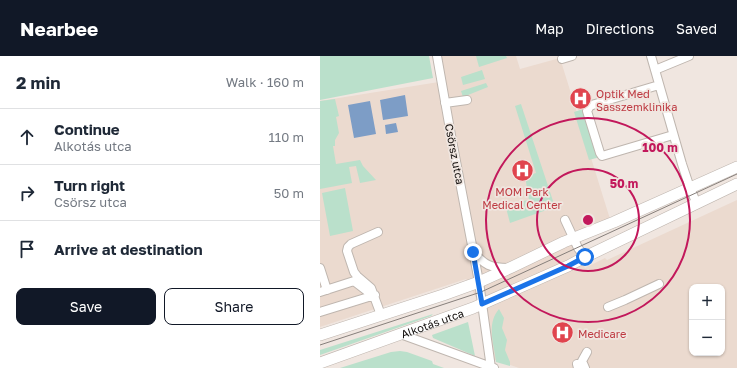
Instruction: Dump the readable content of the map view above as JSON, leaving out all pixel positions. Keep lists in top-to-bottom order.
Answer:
{
  "streets": {
    "main road": ["Alkotás utca"],
    "street": ["Csörsz utca"]
  },
  "crossings": [
    ["Csörsz utca", "Alkotás utca"]
  ],
  "places": {
    "hospital": ["Optik Med Sasszemklinika", "MOM Park Medical Center", "Medicare"]
  },
  "page": {
    "header": "Nearbee",
    "nav": ["Map", "Directions", "Saved"],
    "heading": ["2 min", "Walk · 160 m"],
    "list": [
      ["Continue", "Alkotás utca", "110 m"],
      ["Turn right", "Csörsz utca", "50 m"],
      "Arrive at destination"
    ],
    "buttons": ["Save", "Share"],
    "map_buttons": ["+", "−"]
  },
  "rings": ["100 m", "50 m"]
}
